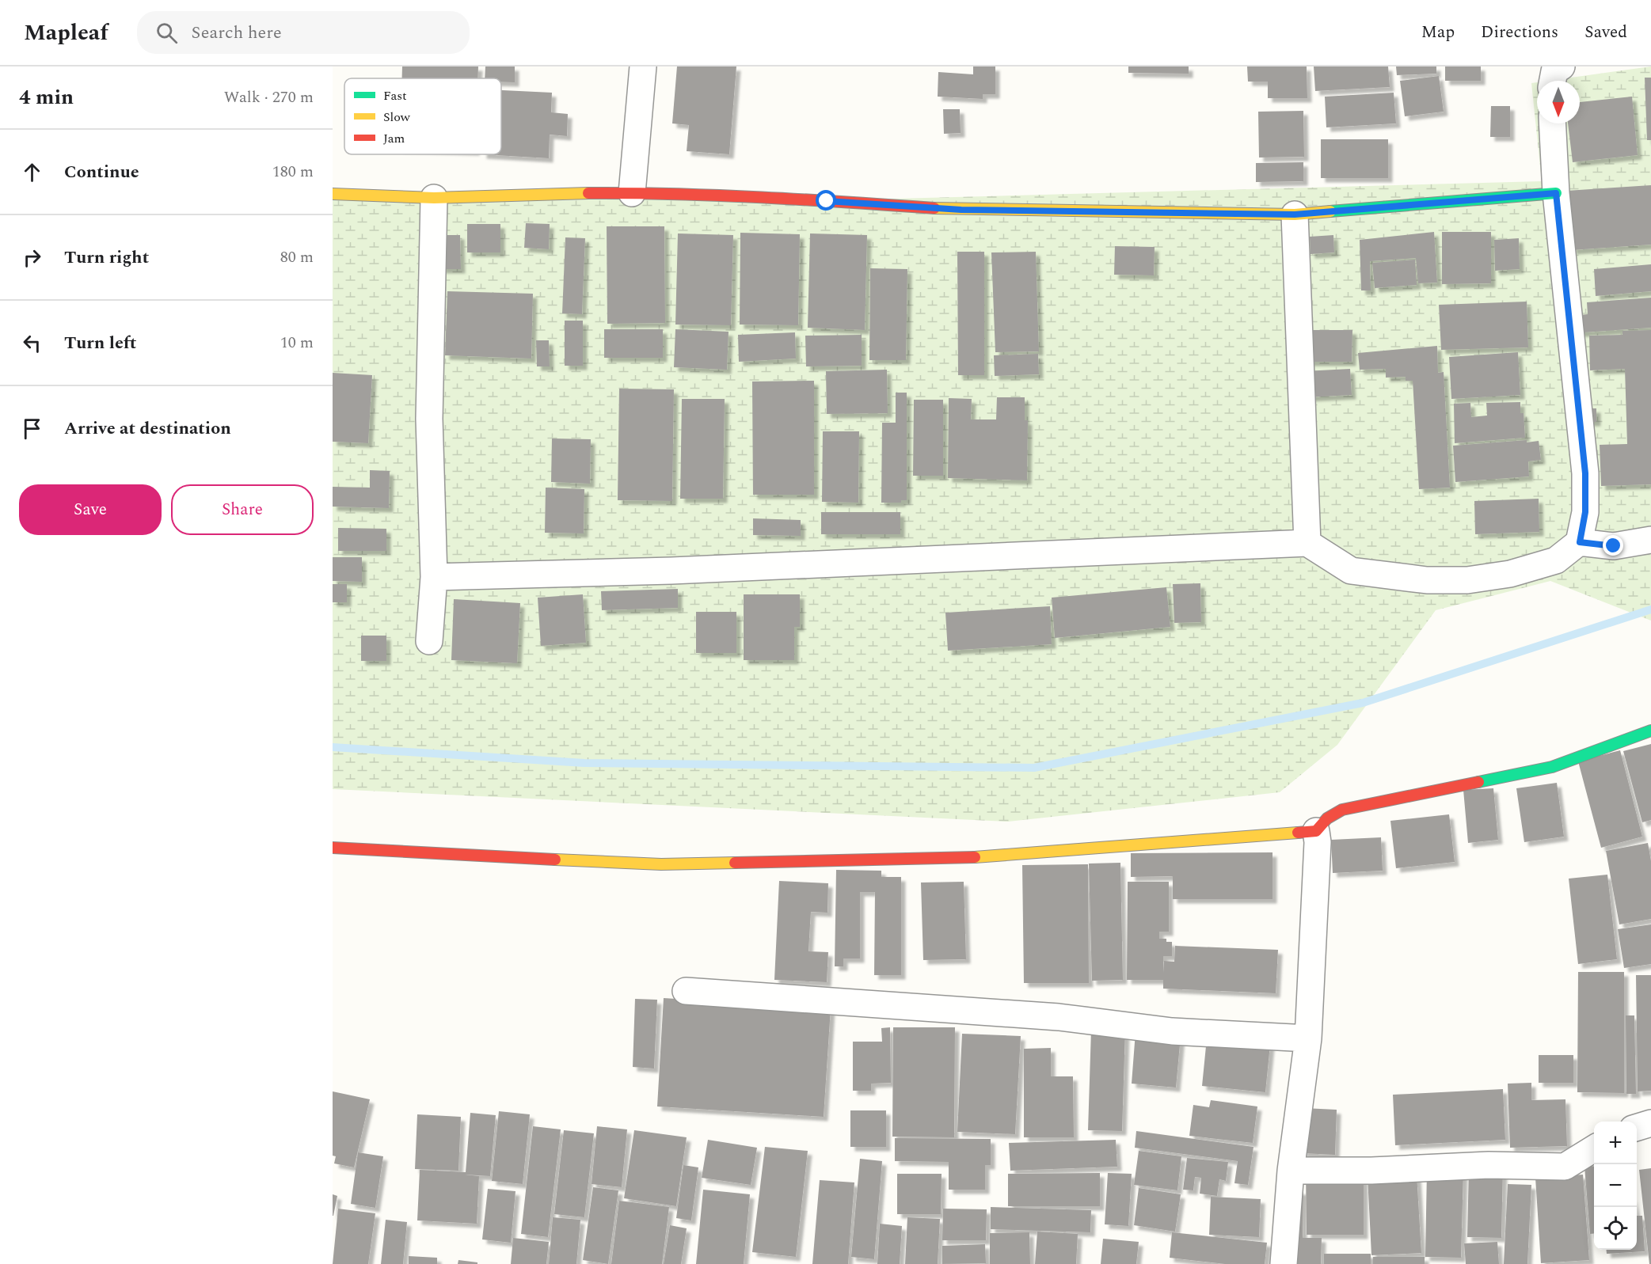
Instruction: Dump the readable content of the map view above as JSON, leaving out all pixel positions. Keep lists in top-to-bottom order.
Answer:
{
  "legend": ["Fast", "Slow", "Jam"],
  "north": "bottom",
  "page": {
    "header": "Mapleaf",
    "search": "Search here",
    "nav": ["Map", "Directions", "Saved"],
    "heading": ["4 min", "Walk · 270 m"],
    "list": [
      ["Continue", "180 m"],
      ["Turn right", "80 m"],
      ["Turn left", "10 m"],
      "Arrive at destination"
    ],
    "buttons": ["Save", "Share"],
    "map_buttons": ["+", "−"]
  }
}
